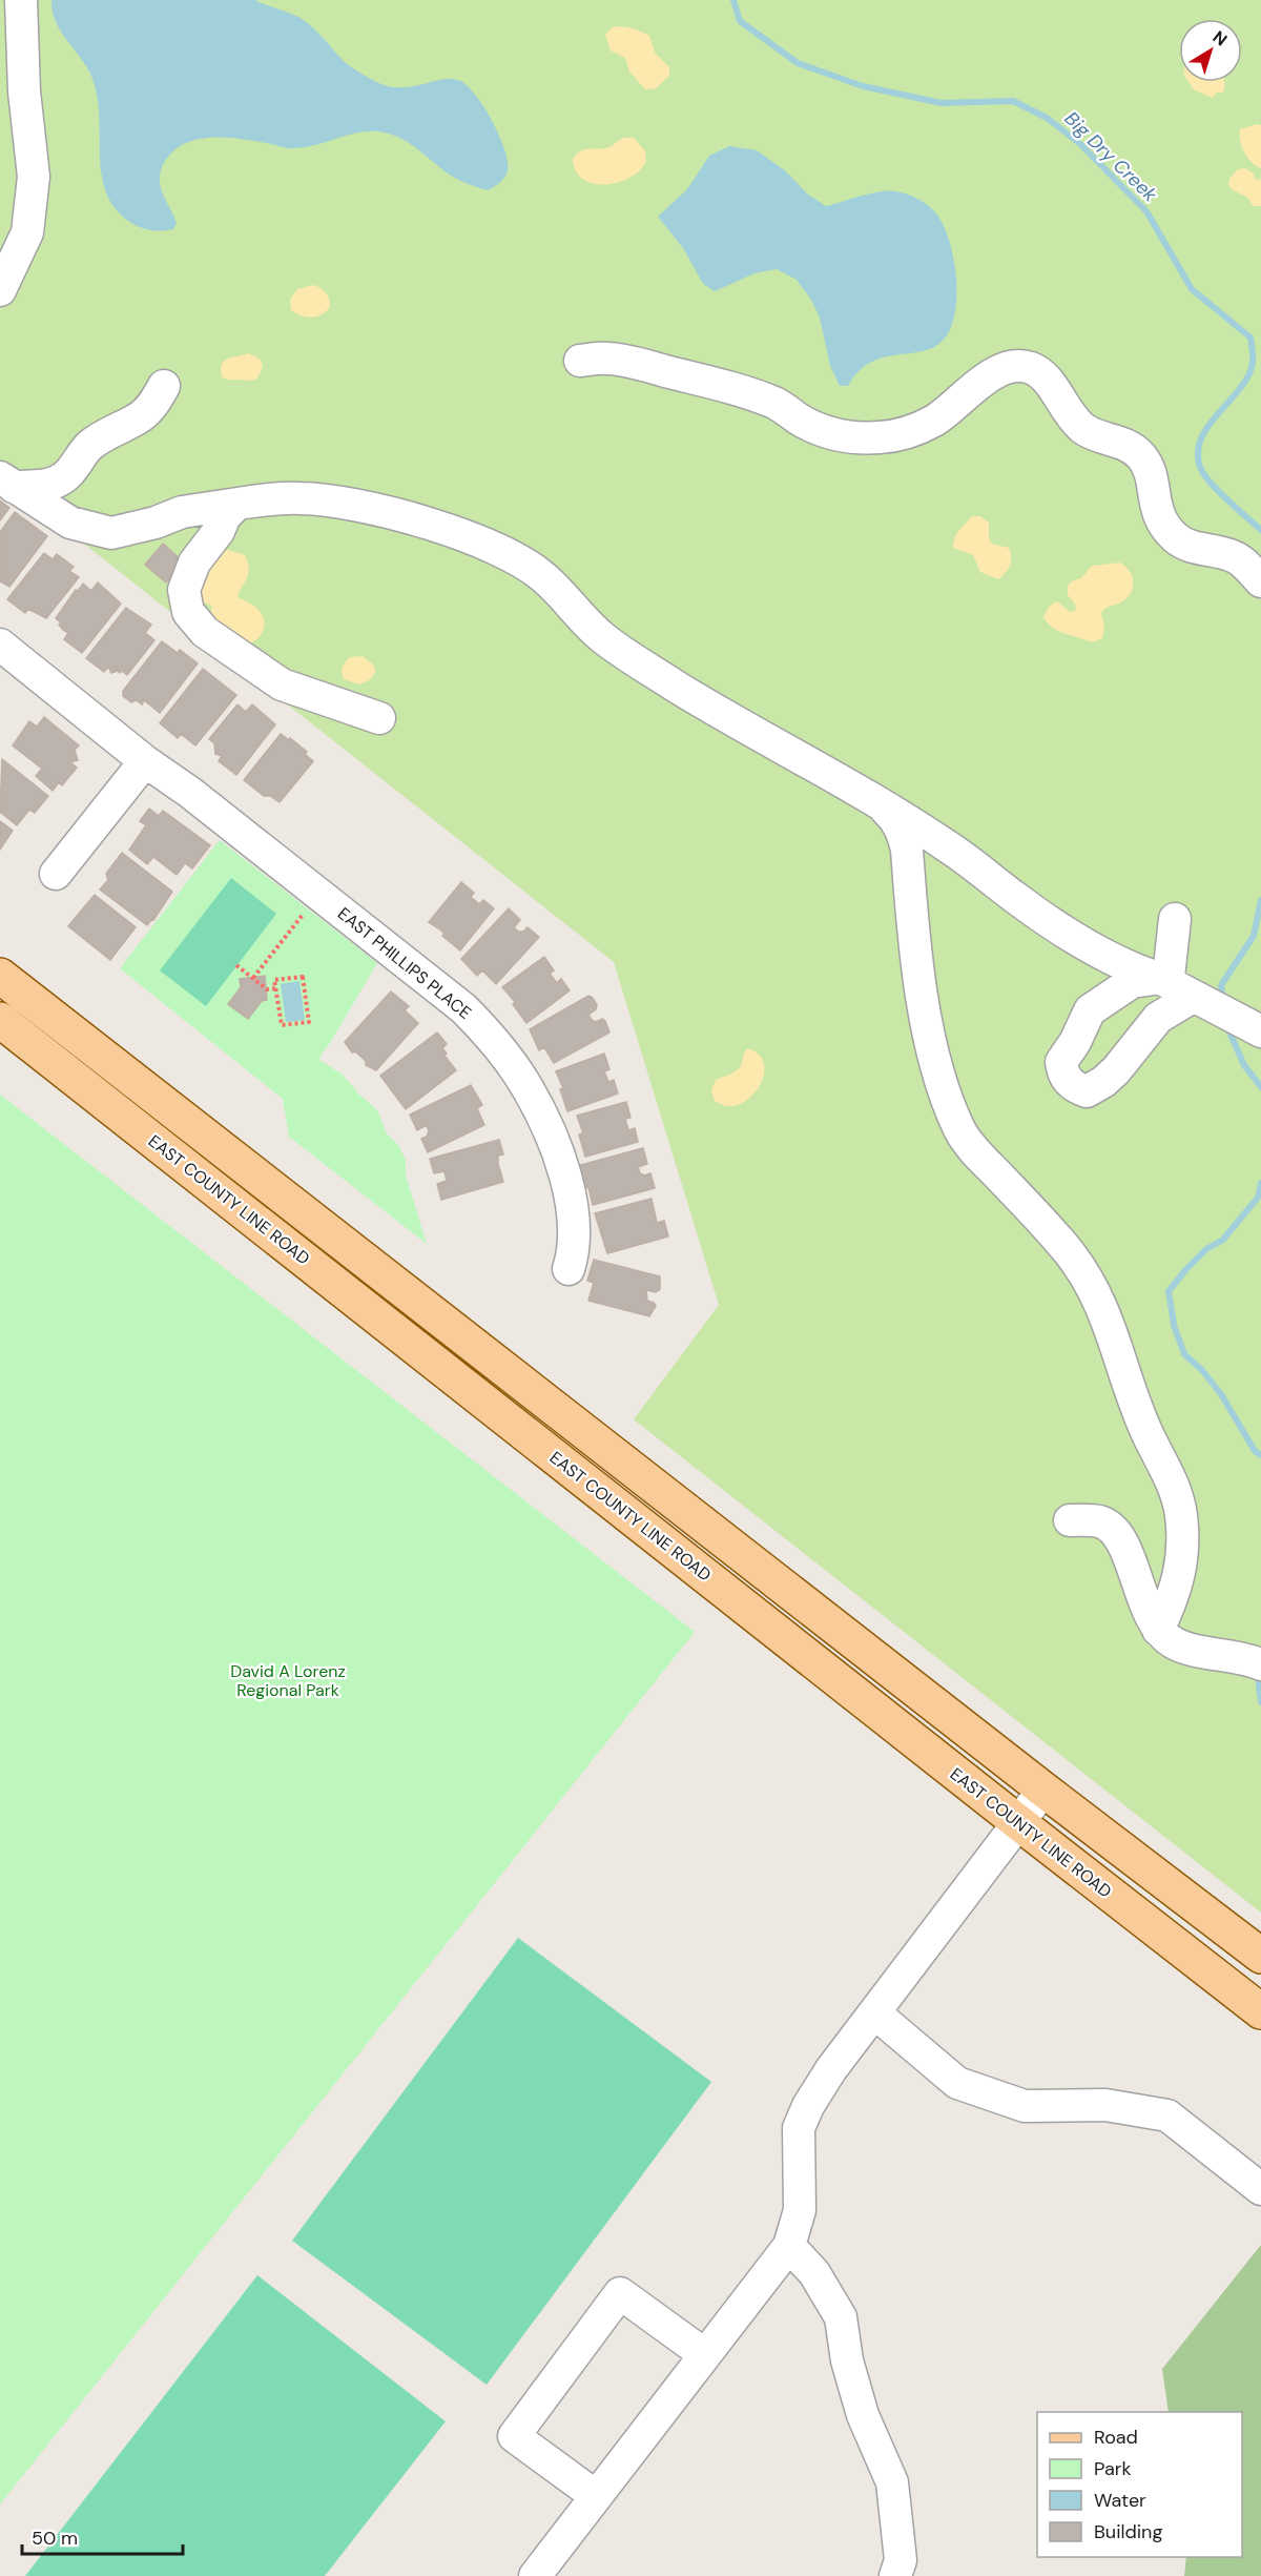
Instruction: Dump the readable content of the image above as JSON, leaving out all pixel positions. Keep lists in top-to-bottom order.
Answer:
{
  "streets": {
    "main road": ["EAST COUNTY LINE ROAD"],
    "street": ["EAST PHILLIPS PLACE"]
  },
  "water": ["Big Dry Creek"],
  "parks": ["David A Lorenz Regional Park"],
  "legend": [
    "Road",
    "Park",
    "Water",
    "Building"
  ],
  "scale_bar": "50 m",
  "north": "top right"
}
